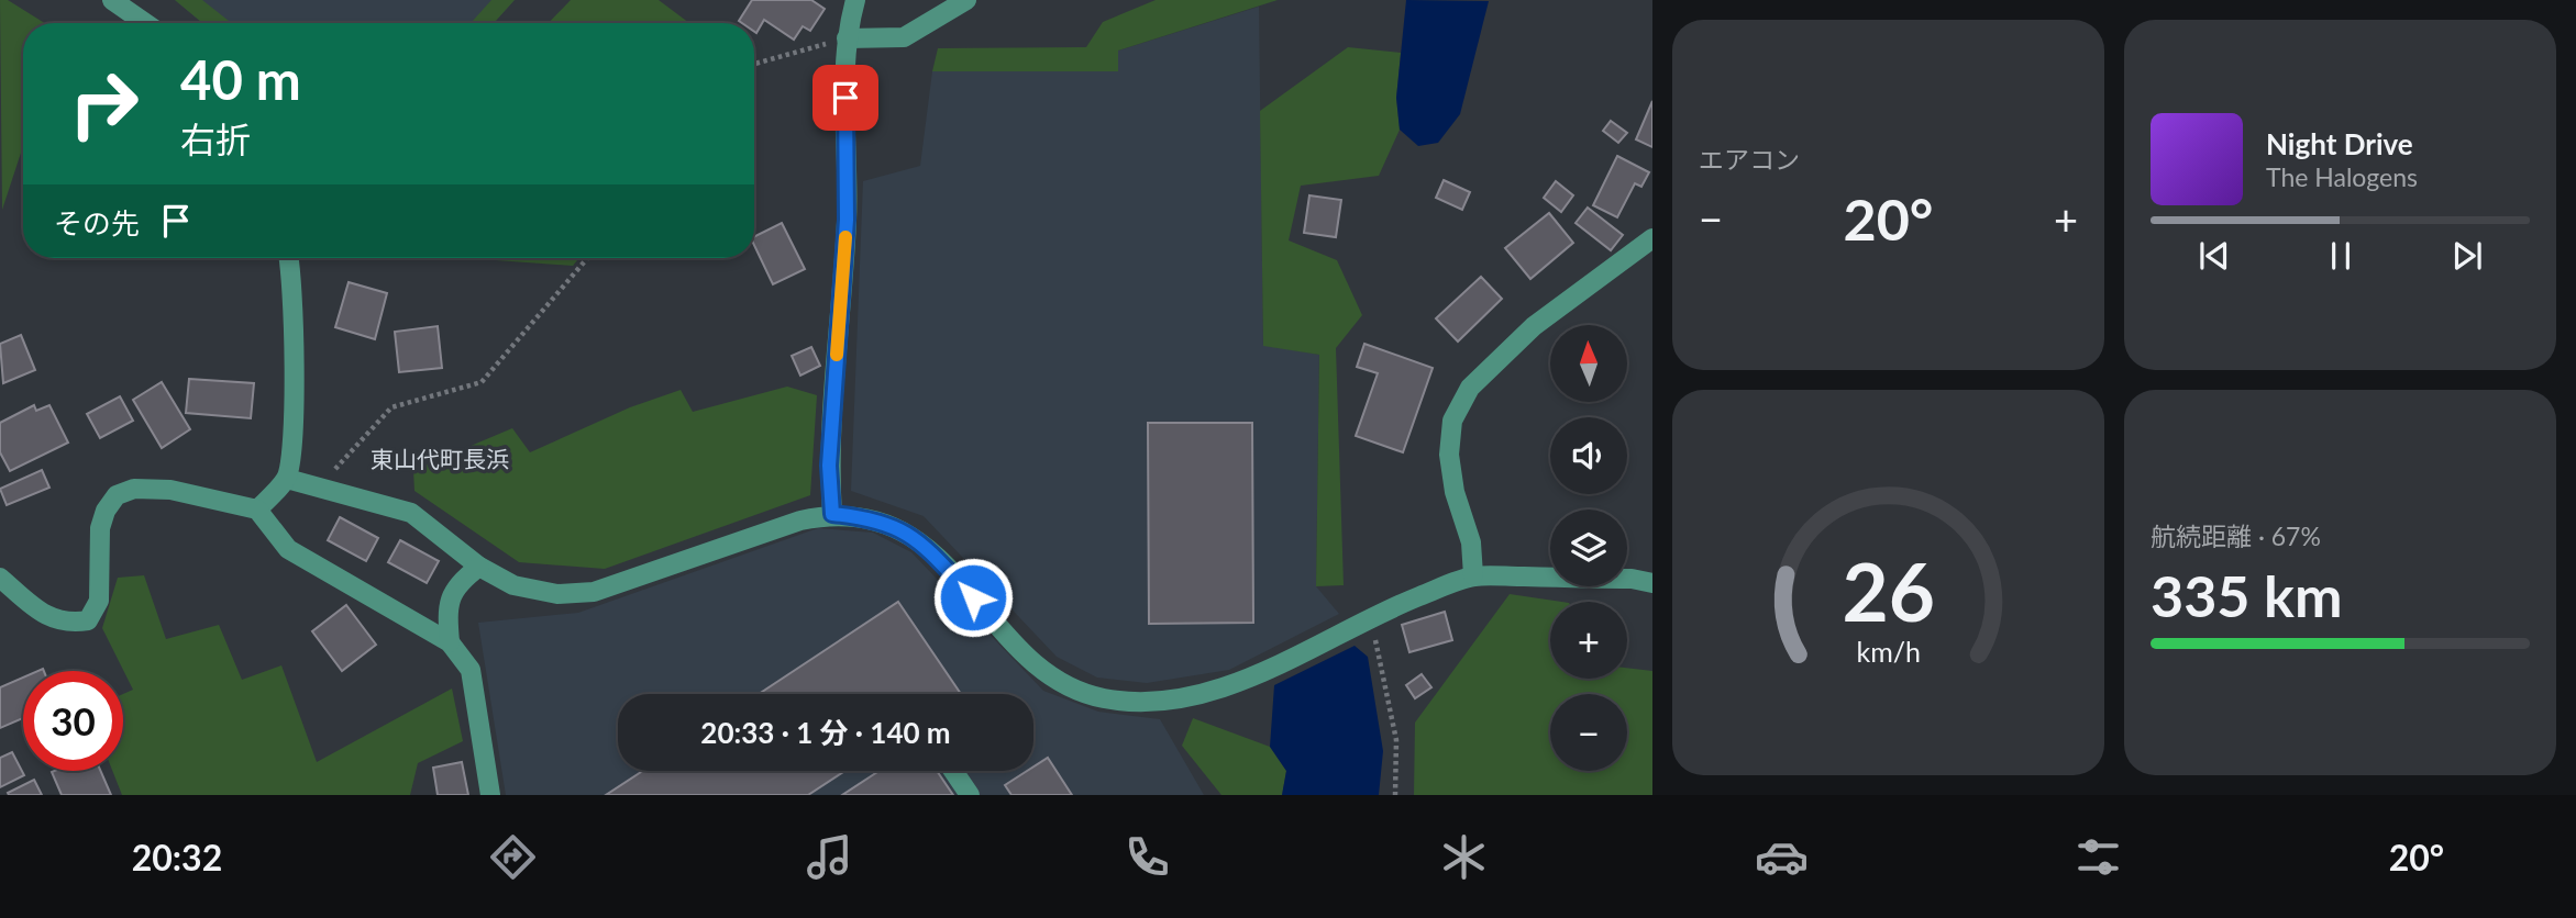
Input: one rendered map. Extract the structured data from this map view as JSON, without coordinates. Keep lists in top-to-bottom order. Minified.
{"districts":["東山代町長浜"],"north":"top","page":{"tile":["エアコン",["航続距離 · 67%","335 km"]],"turn":["40 m","右折"],"song":["Night Drive","The Halogens"],"then":"その先","heat":["−","20°","+"],"map_buttons":["+","−"],"limit":"30","trip":"20:33 · 1 分 · 140 m","tabs":["20:32","20°"],"gauge":["26","km/h"]}}
